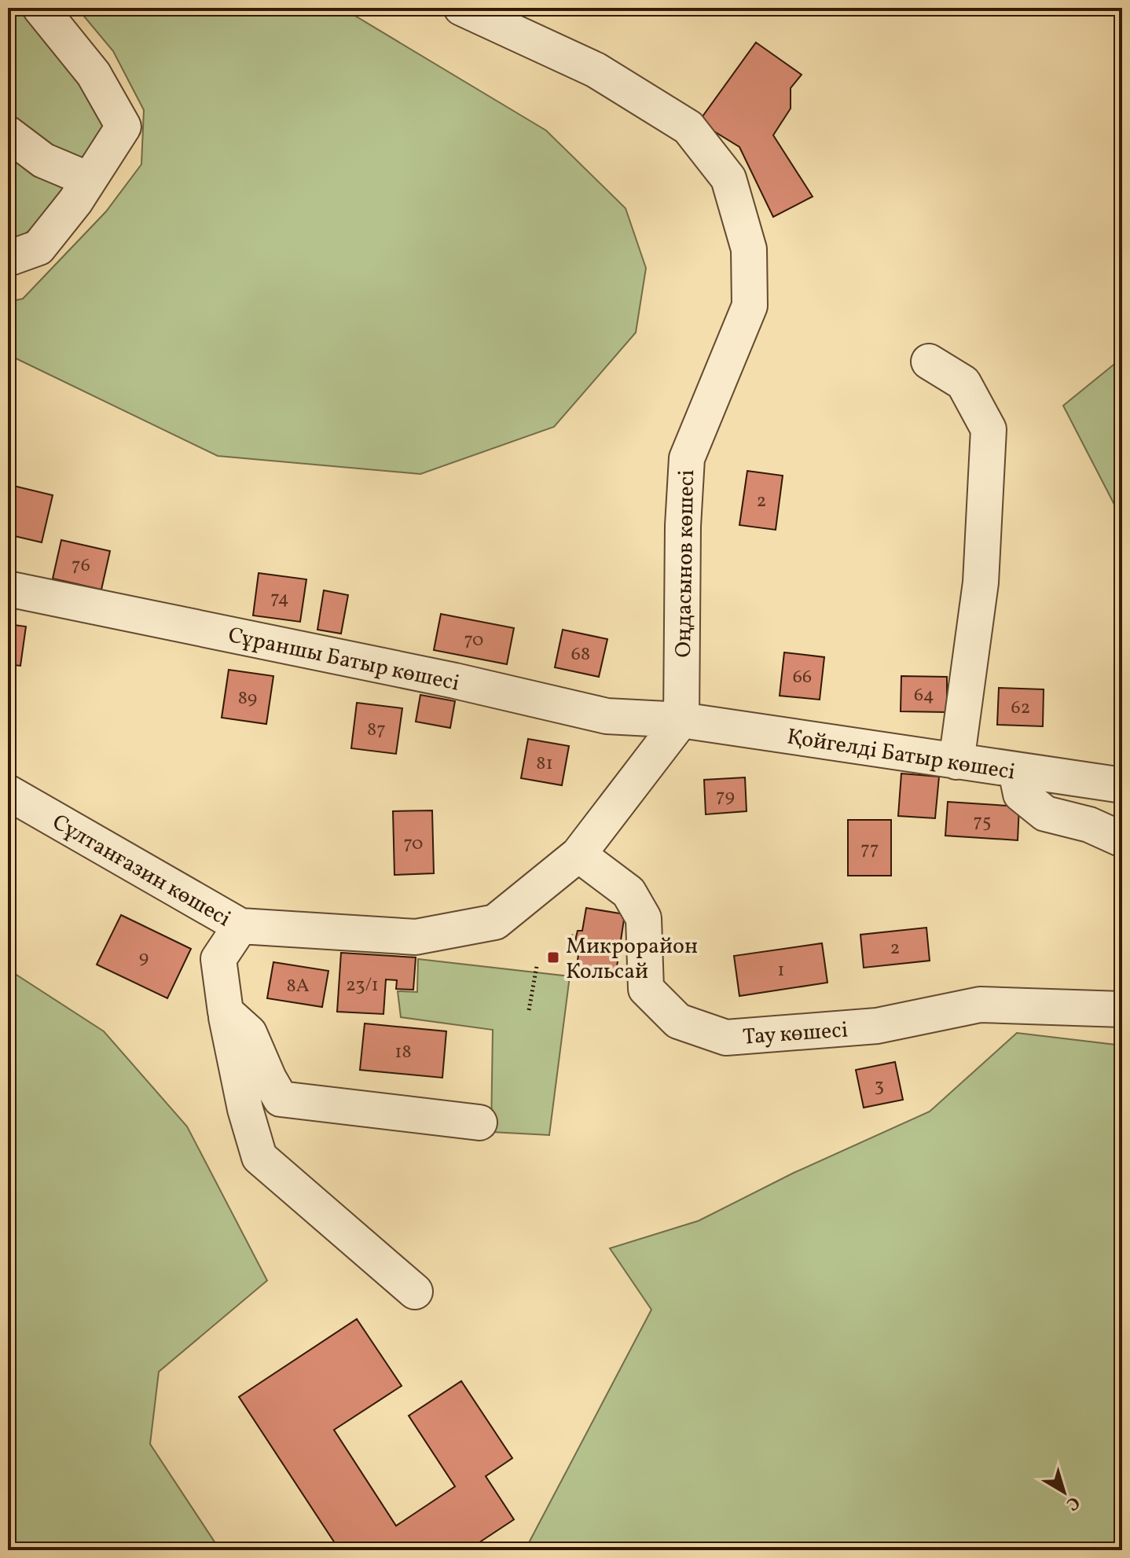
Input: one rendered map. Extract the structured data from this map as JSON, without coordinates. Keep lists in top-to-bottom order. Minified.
{"streets":{"street":["Оңдасынов көшесі","Сұраншы Батыр көшесі","Қойгелді Батыр көшесі","Сұлтанғазин көшесі","Тау көшесі"]},"crossings":[["Оңдасынов көшесі","Сұраншы Батыр көшесі"],["Оңдасынов көшесі","Қойгелді Батыр көшесі"],["Оңдасынов көшесі","Сұлтанғазин көшесі"],["Сұраншы Батыр көшесі","Қойгелді Батыр көшесі"],["Сұраншы Батыр көшесі","Сұлтанғазин көшесі"],["Қойгелді Батыр көшесі","Сұлтанғазин көшесі"],["Сұлтанғазин көшесі","Тау көшесі"]],"places":{"transit":["Микрорайон Кольсай"]},"house_numbers":["2","76","74","70","68","66","64","89","62","87","81","79","75","70","77","2","9","1","23/1","8А","18","3"],"north":"bottom right"}
